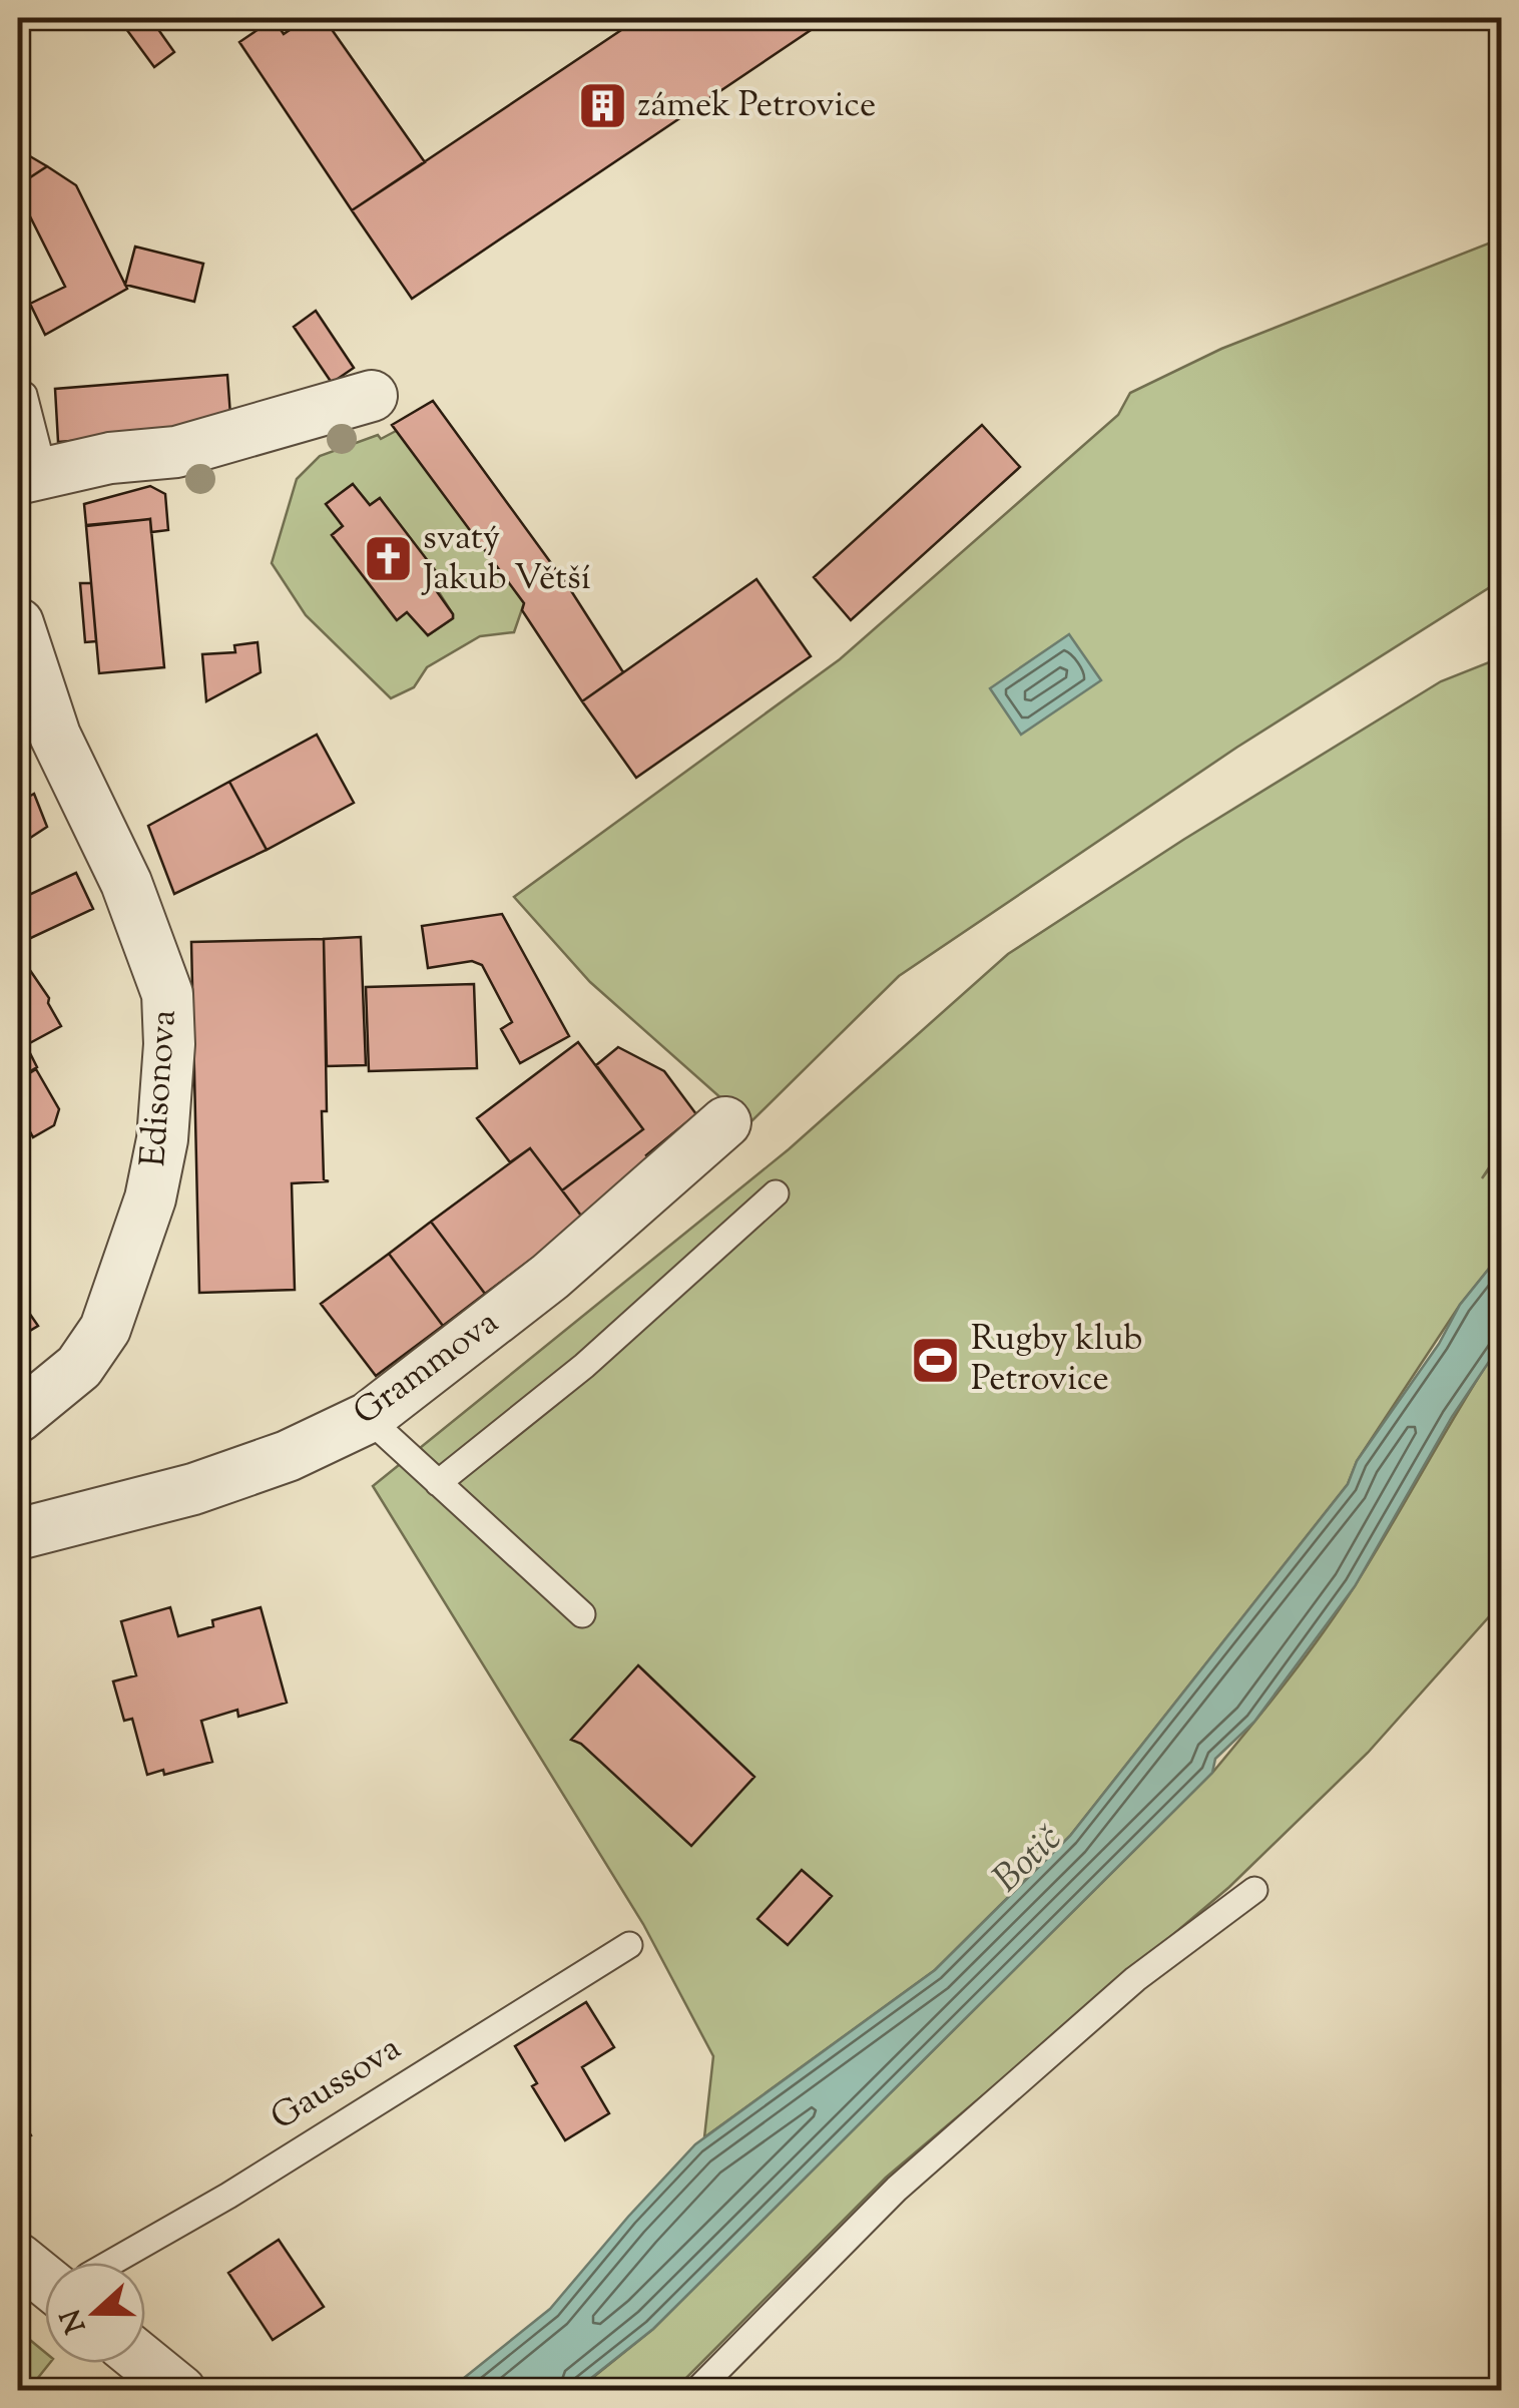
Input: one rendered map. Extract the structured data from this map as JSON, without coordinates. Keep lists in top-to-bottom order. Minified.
{"streets":{"street":["Edisonova","Grammova"],"lane":["Gaussova"]},"water":["Botič"],"places":{"building":["zámek Petrovice"],"church":["svatý Jakub Větší"],"sports":["Rugby klub Petrovice"]},"north":"left"}
